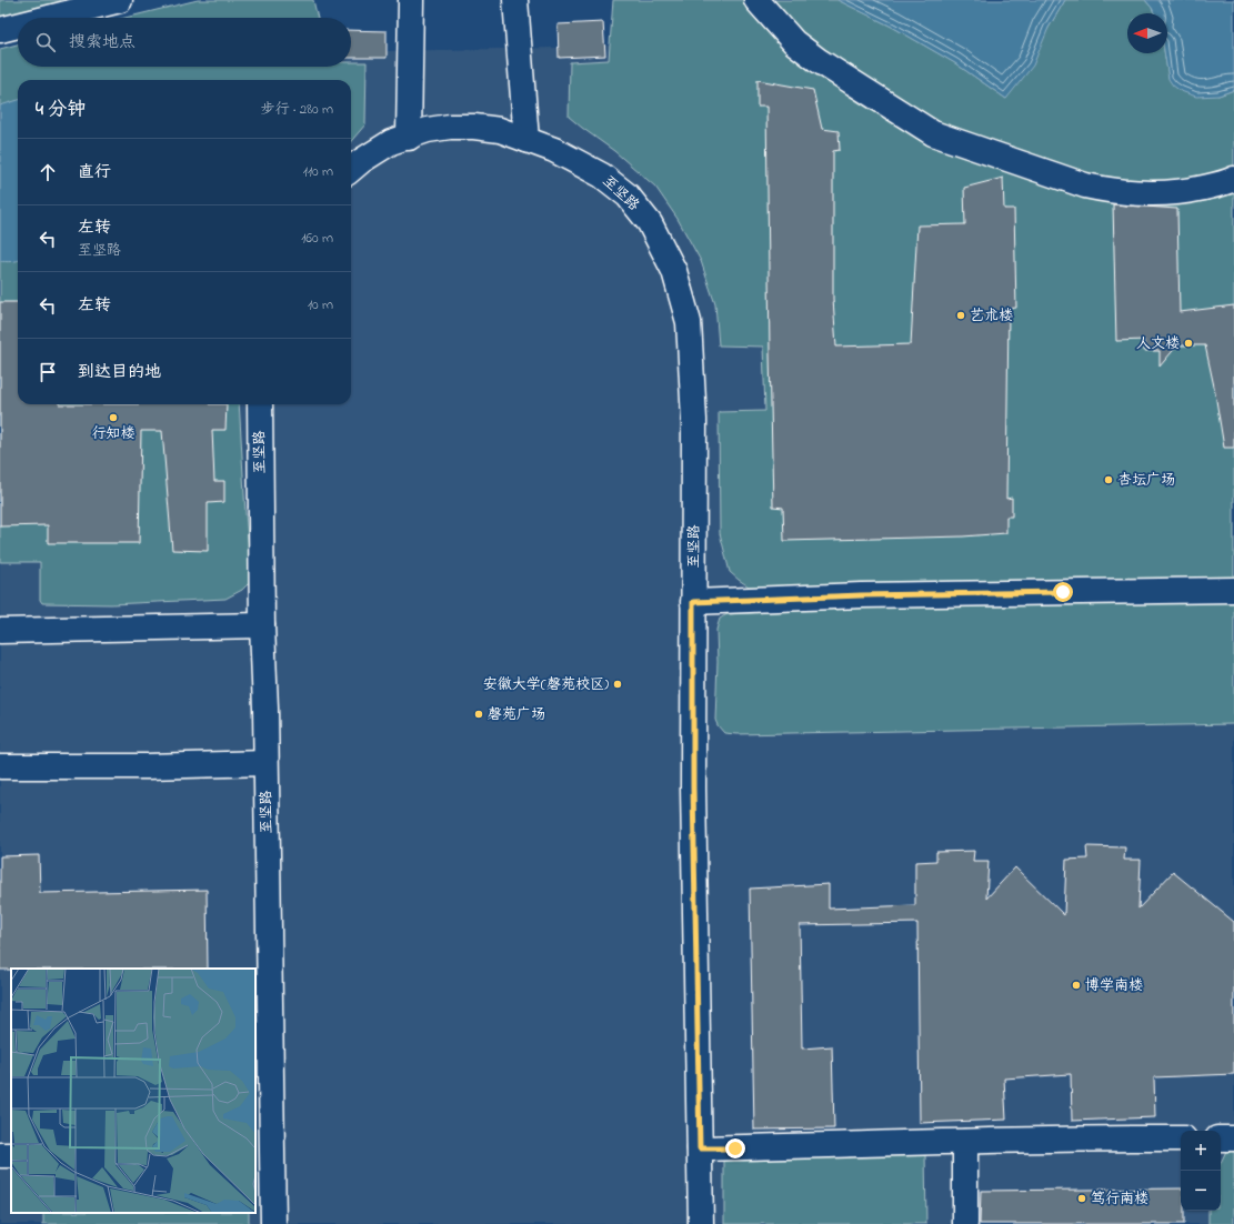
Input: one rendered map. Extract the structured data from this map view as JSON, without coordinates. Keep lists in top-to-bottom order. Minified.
{"streets":{"street":["至坚路"]},"places":["艺术楼","人文楼","行知楼","杏坛广场","安徽大学(磬苑校区)","磬苑广场","博学南楼","笃行南楼"],"north":"left","page":{"search":"搜索地点","heading":["4 分钟","步行 · 280 m"],"list":[["直行","110 m"],["左转","至坚路","160 m"],["左转","10 m"],"到达目的地"],"map_buttons":["+","−"]}}
